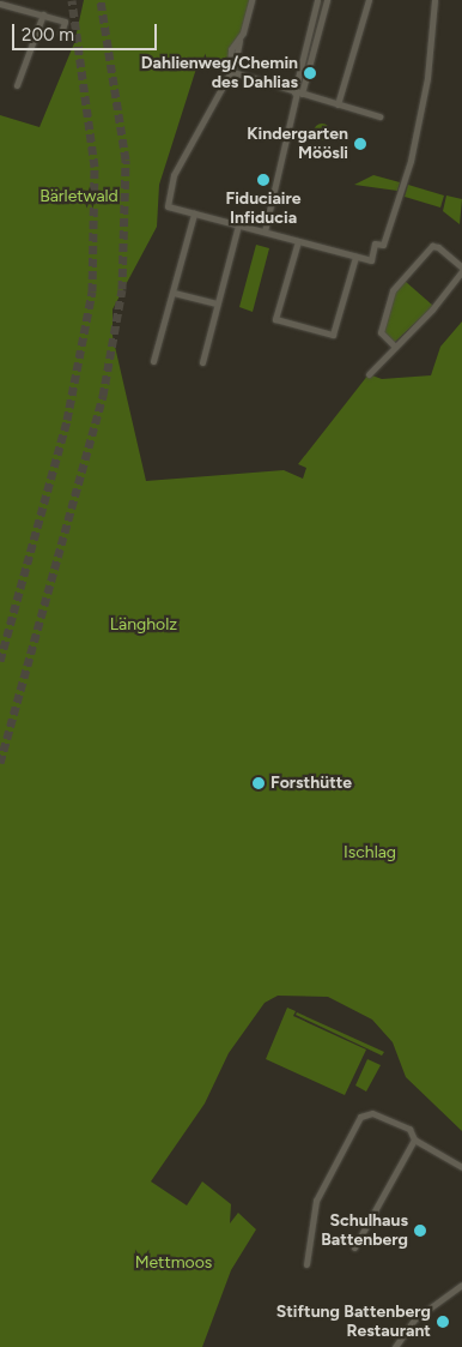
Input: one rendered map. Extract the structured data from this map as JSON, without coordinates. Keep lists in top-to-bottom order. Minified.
{"parks":["Bärletwald","Längholz","Ischlag","Mettmoos"],"places":["Dahlienweg/Chemin des Dahlias","Kindergarten Möösli","Fiduciaire Infiducia","Forsthütte","Schulhaus Battenberg","Stiftung Battenberg Restaurant"],"scale_bar":"200 m"}
